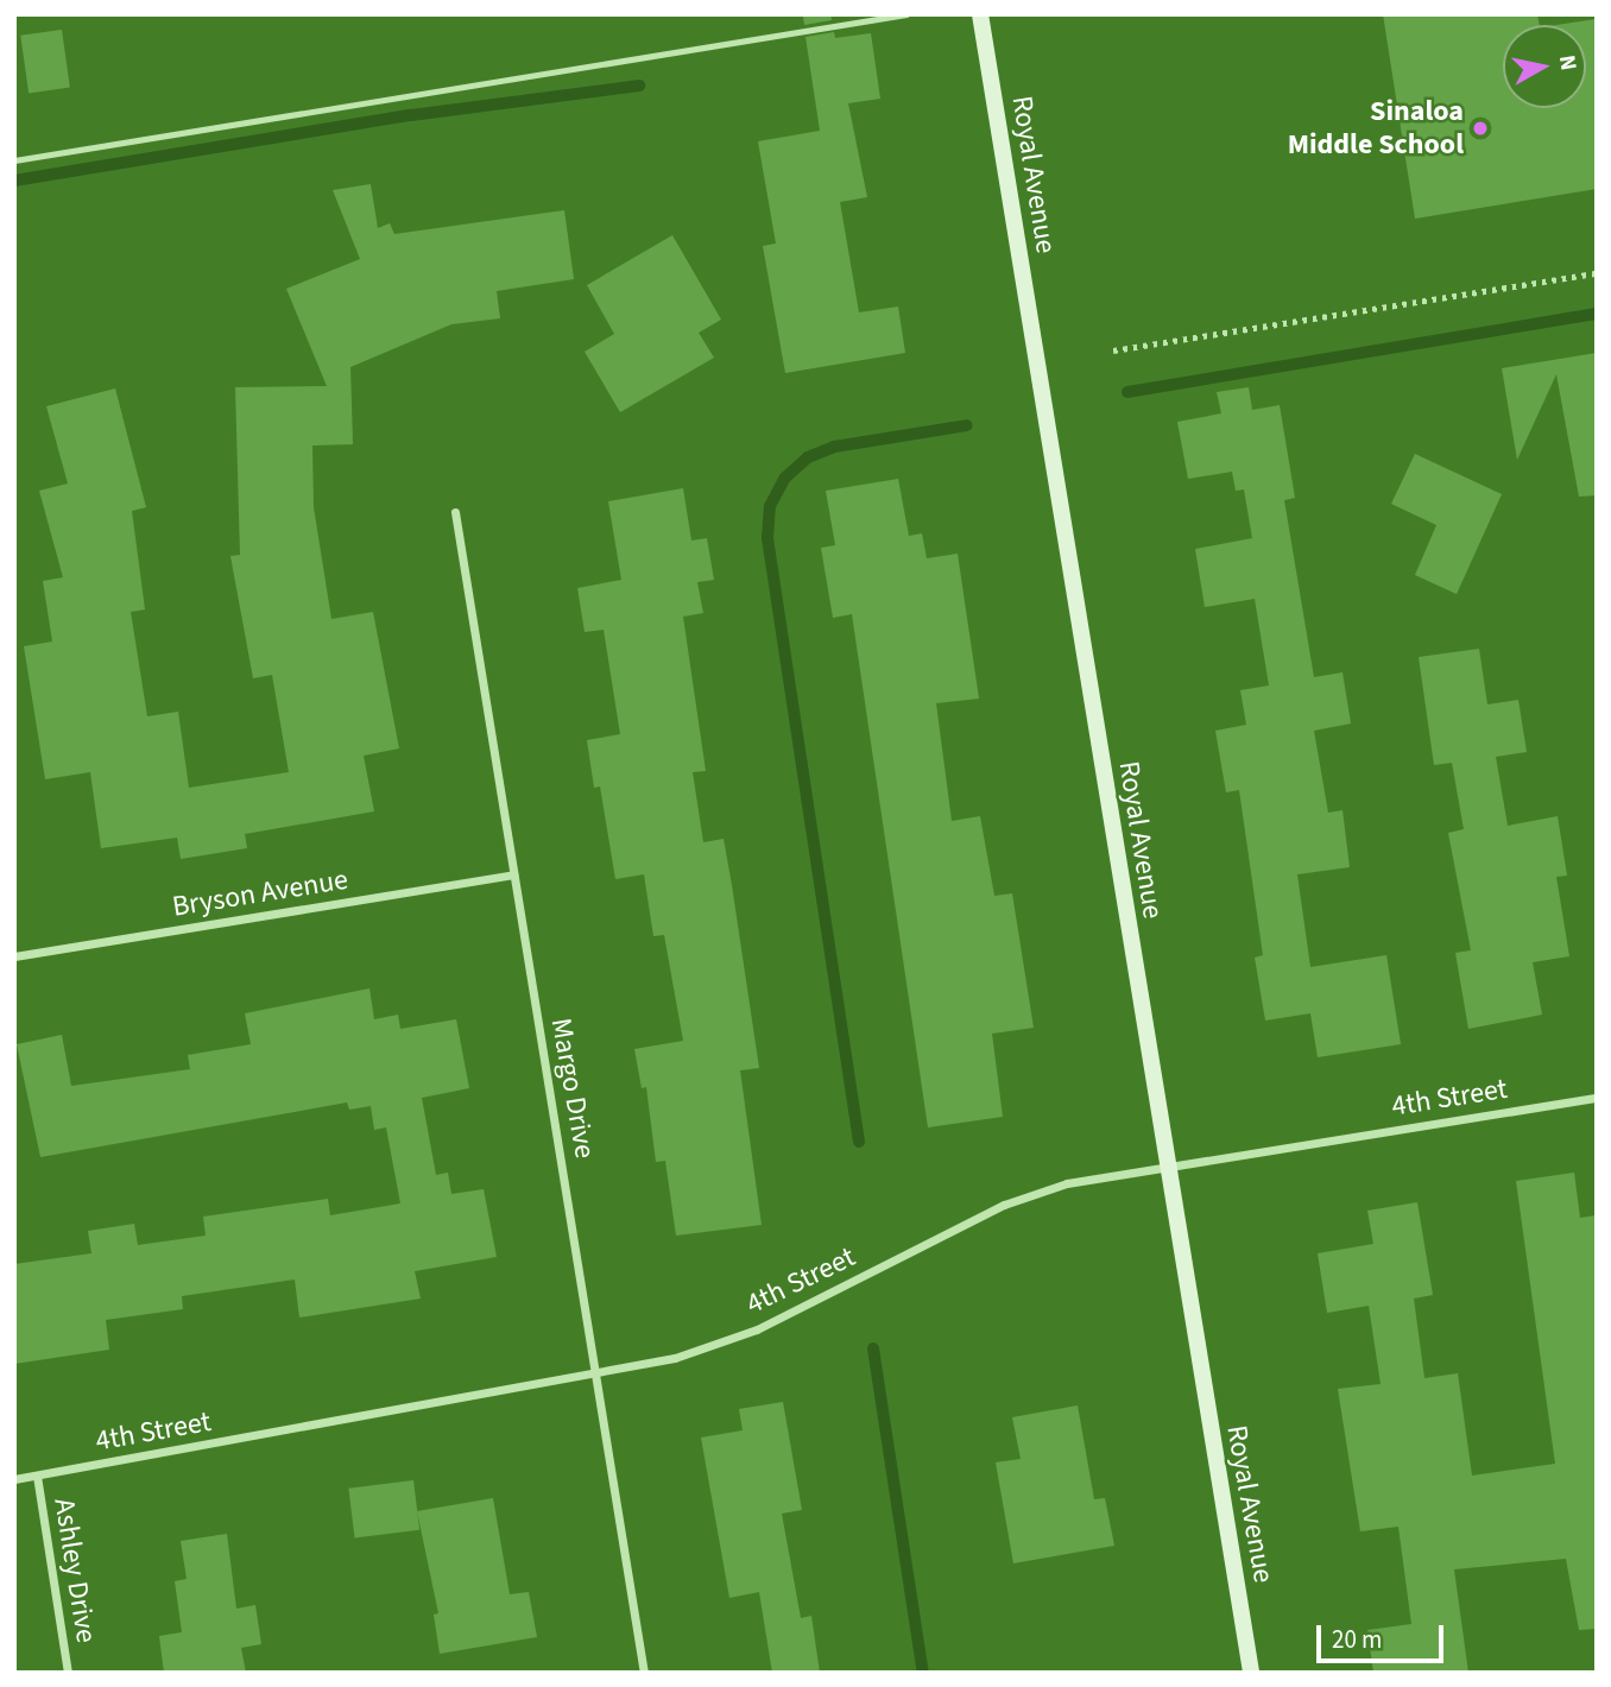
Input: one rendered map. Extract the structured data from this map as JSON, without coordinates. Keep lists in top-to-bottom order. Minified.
{"streets":{"main road":["Royal Avenue"],"street":["Bryson Avenue","Margo Drive","4th Street","Ashley Drive"]},"crossings":[["Royal Avenue","4th Street"],["Bryson Avenue","Margo Drive"],["Margo Drive","4th Street"],["4th Street","Ashley Drive"]],"places":["Sinaloa Middle School"],"scale_bar":"20 m","north":"right"}
